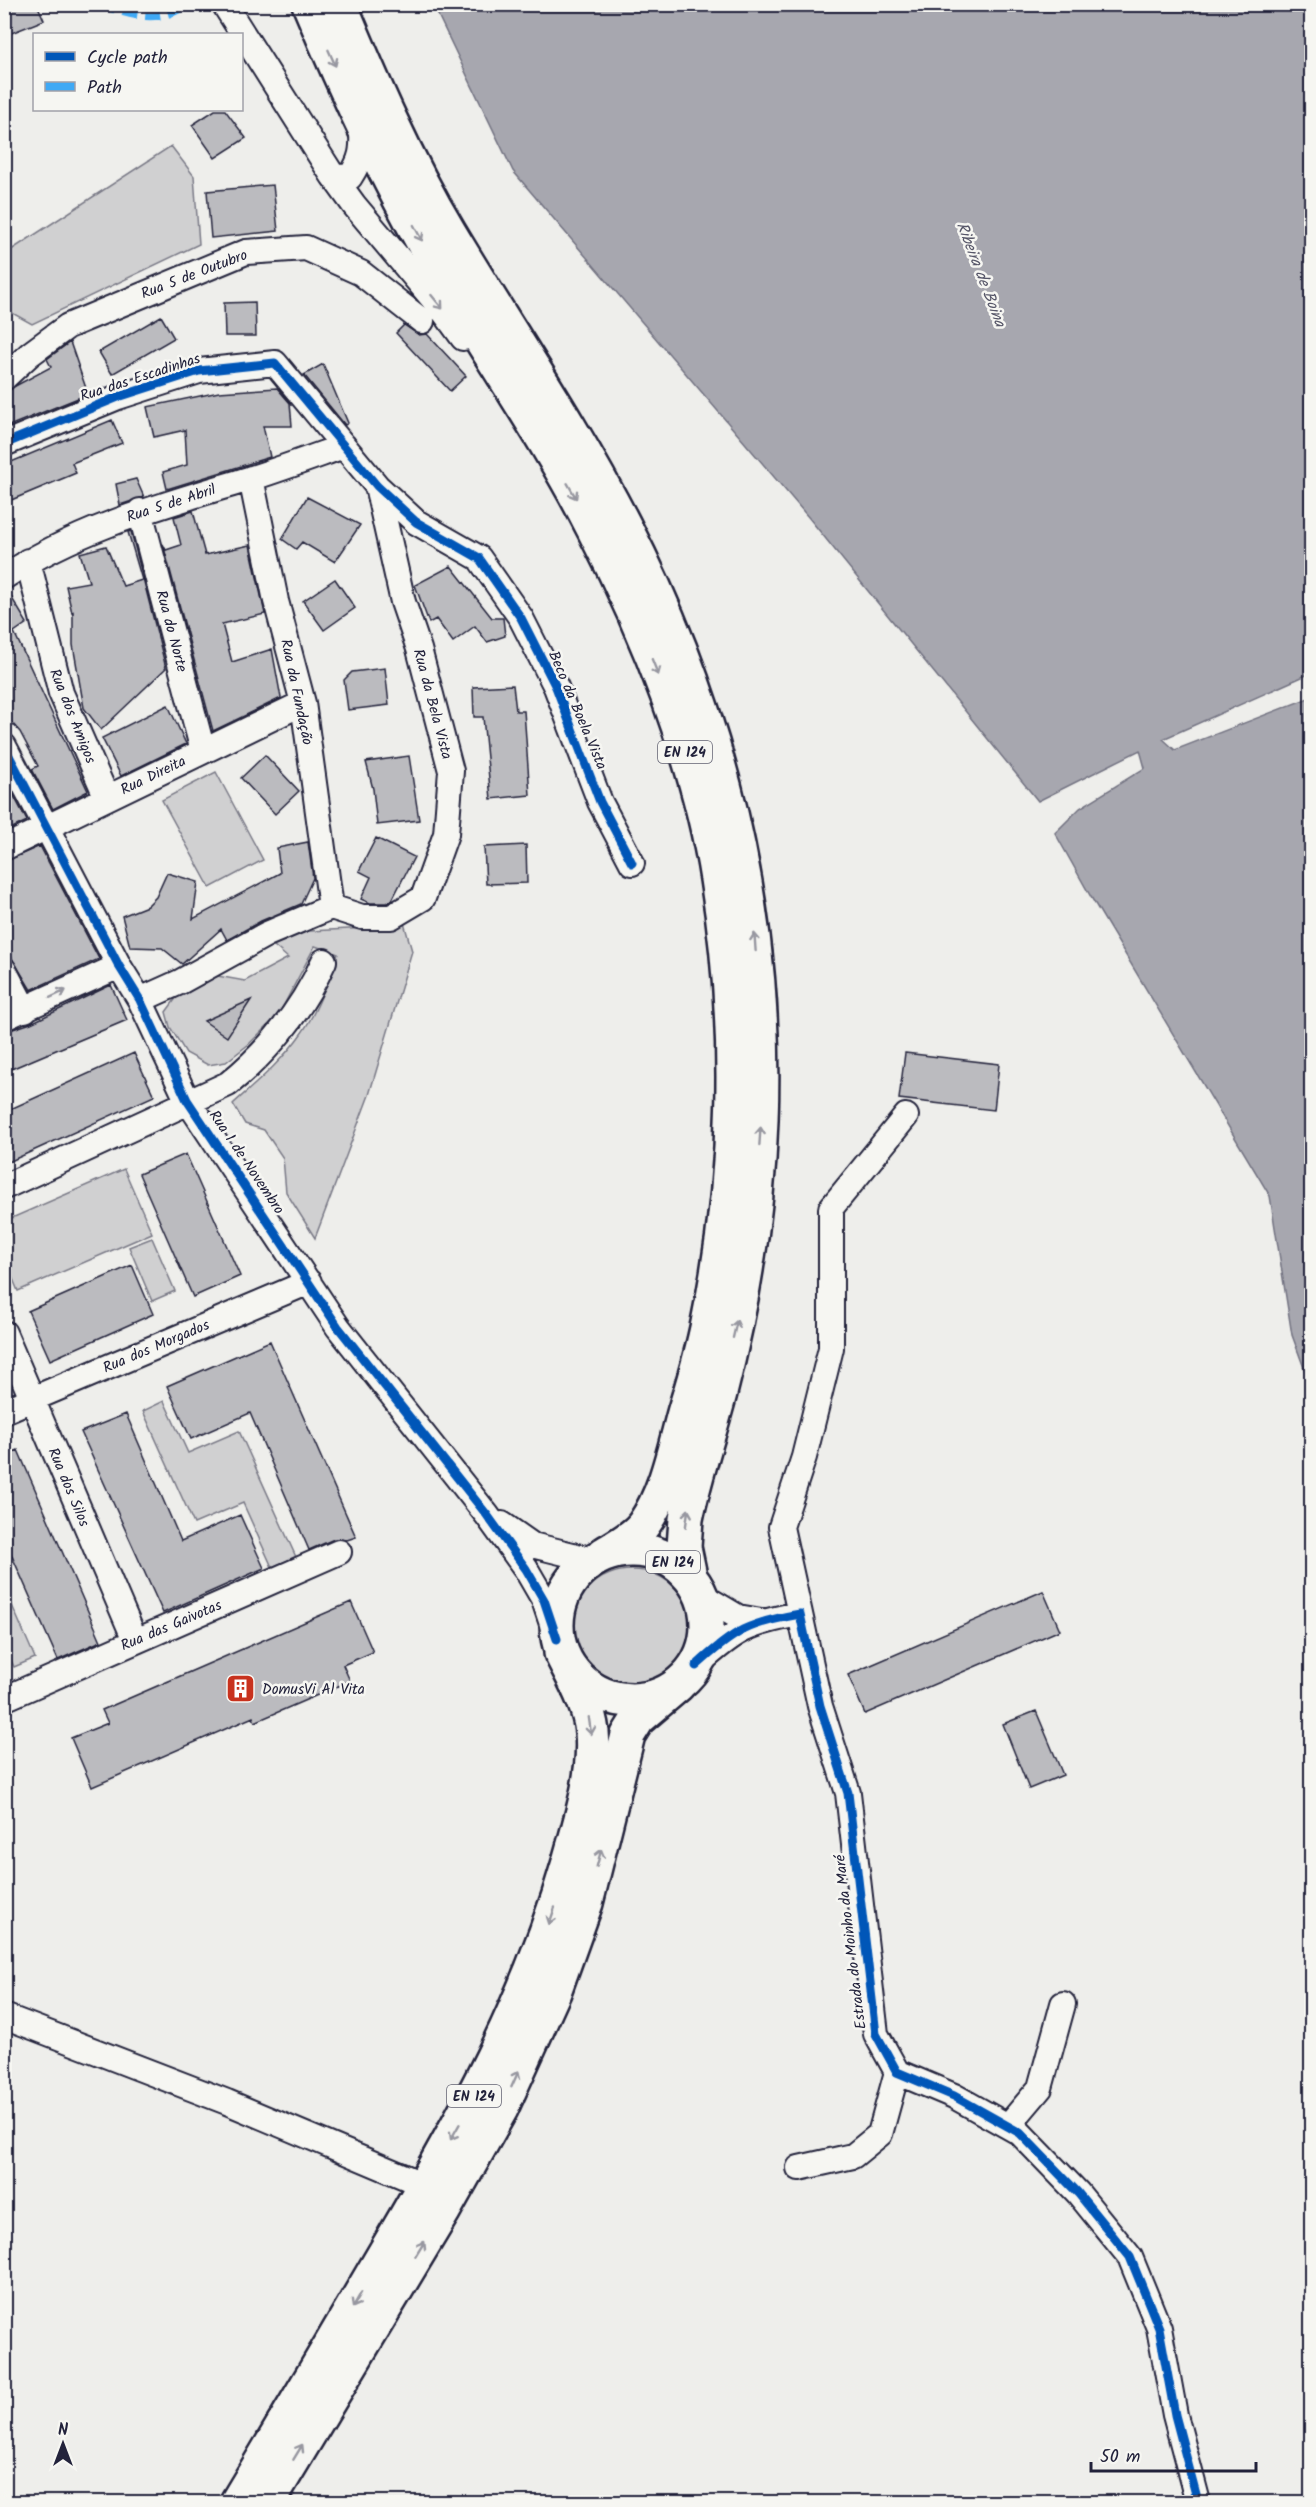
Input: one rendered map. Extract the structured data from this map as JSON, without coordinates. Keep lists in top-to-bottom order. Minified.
{"streets":{"main road":["EN 124"],"street":["Rua 5 de Outubro","Rua das Escadinhas","Rua 5 de Abril","Rua do Norte","Rua da Fundação","Rua da Bela Vista","Beco da Boela Vista","Rua dos Amigos","Rua Direita","Rua 1 de Novembro","Rua dos Morgados","Rua dos Silos","Rua das Gaivotas","Estrada do Moinho da Maré"]},"crossings":[["Rua das Escadinhas","Rua 5 de Abril"],["Rua das Escadinhas","Rua da Bela Vista"],["Rua das Escadinhas","Beco da Boela Vista"],["Rua 5 de Abril","Rua do Norte"],["Rua 5 de Abril","Rua da Fundação"],["Rua 5 de Abril","Rua dos Amigos"],["Rua do Norte","Rua Direita"],["Rua da Fundação","Rua da Bela Vista"],["Rua da Fundação","Rua Direita"],["Rua da Bela Vista","Beco da Boela Vista"],["Rua dos Amigos","Rua Direita"],["Rua Direita","Rua 1 de Novembro"],["Rua 1 de Novembro","Rua dos Morgados"],["Rua dos Morgados","Rua dos Silos"],["Rua dos Silos","Rua das Gaivotas"]],"water":["Ribeira de Boina"],"places":{"building":["DomusVi Al Vita"]},"legend":["Cycle path","Path"],"scale_bar":"50 m","north":"top"}
